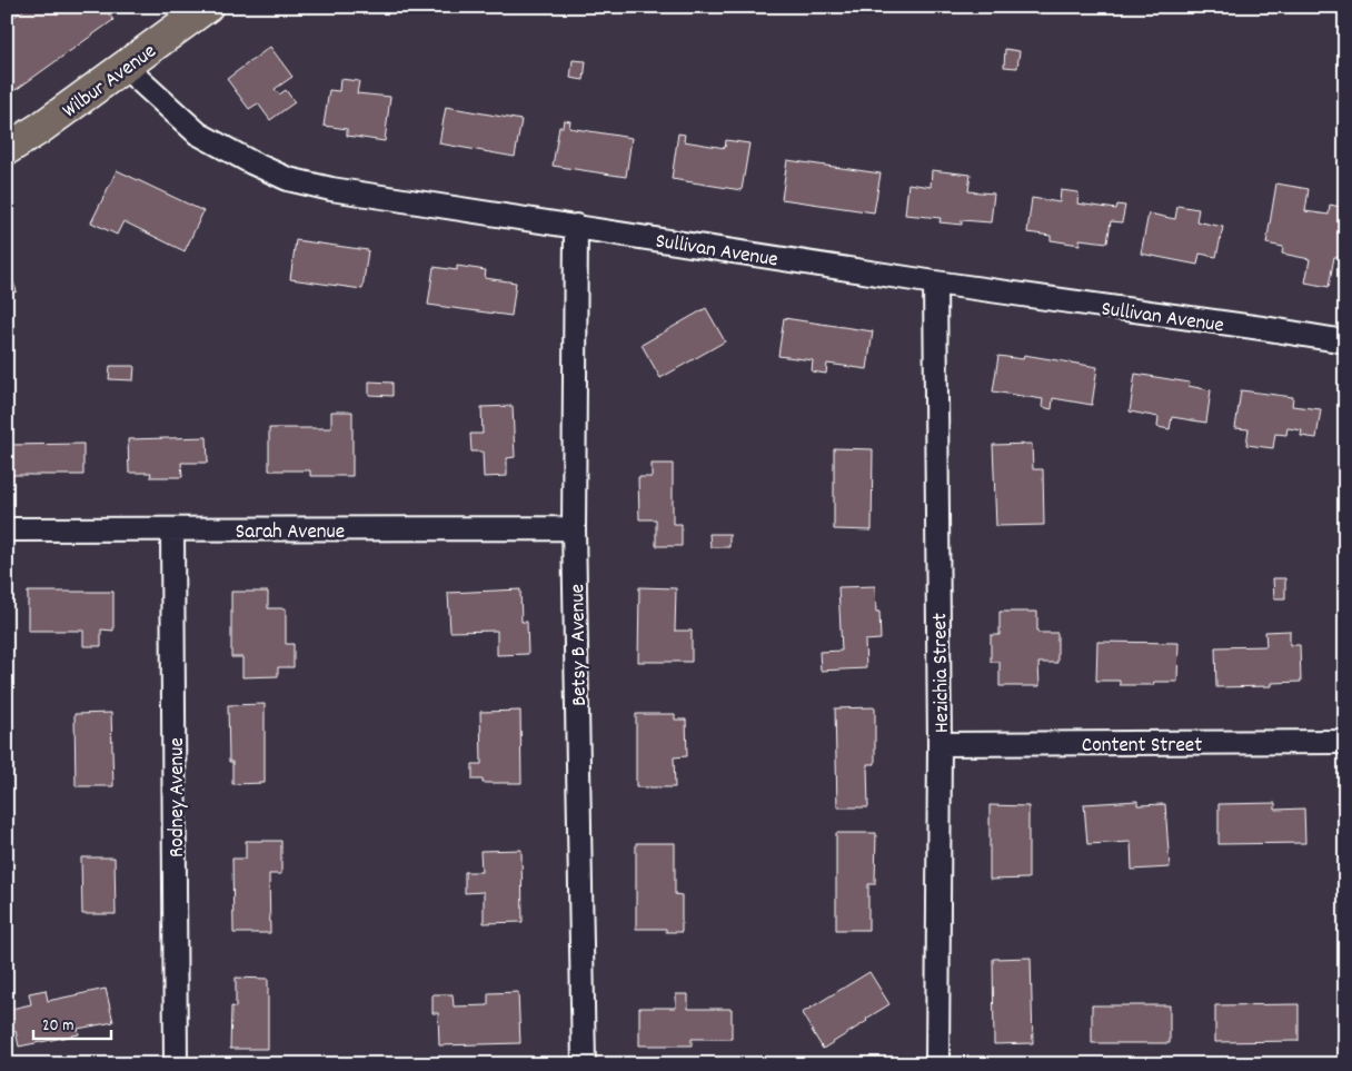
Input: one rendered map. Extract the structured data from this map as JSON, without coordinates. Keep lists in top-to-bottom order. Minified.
{"streets":{"main road":["Wilbur Avenue"],"street":["Sullivan Avenue","Sarah Avenue","Betsy B Avenue","Hezichia Street","Content Street","Rodney Avenue"]},"crossings":[["Wilbur Avenue","Sullivan Avenue"],["Sullivan Avenue","Betsy B Avenue"],["Sullivan Avenue","Hezichia Street"],["Sarah Avenue","Betsy B Avenue"],["Sarah Avenue","Rodney Avenue"],["Hezichia Street","Content Street"]],"scale_bar":"20 m"}
